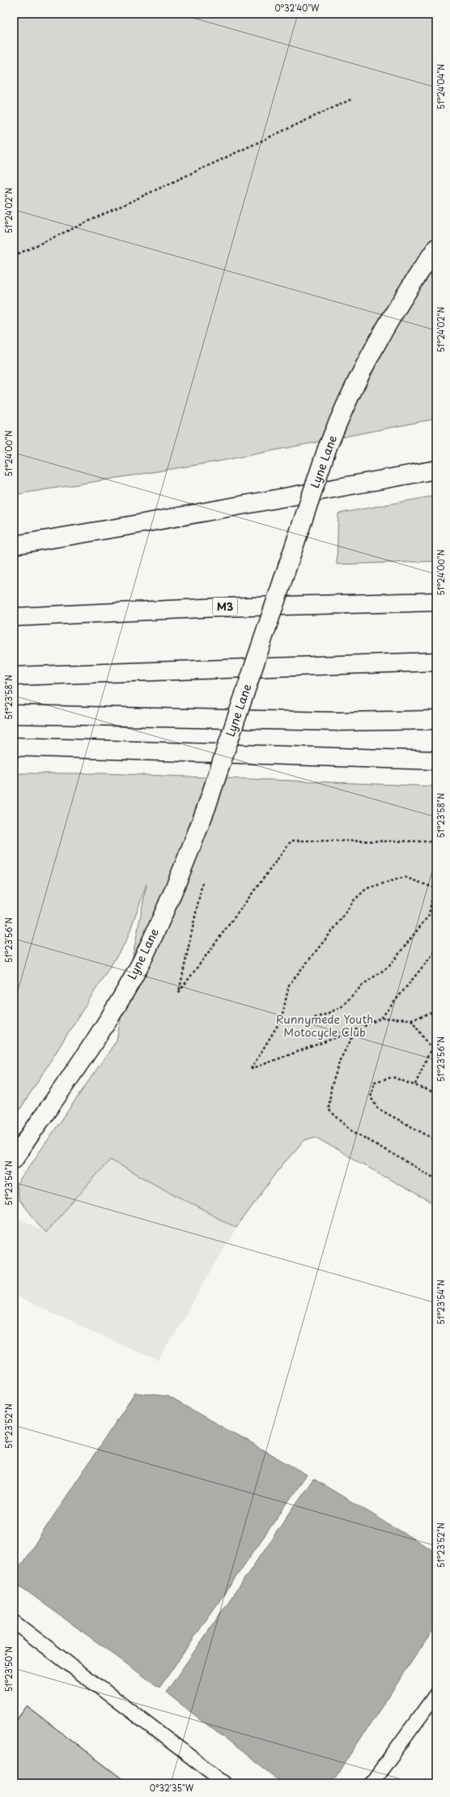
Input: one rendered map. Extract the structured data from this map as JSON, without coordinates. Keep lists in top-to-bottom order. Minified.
{"streets":{"main road":["Lyne Lane","M3"]},"parks":["Runnymede Youth Motocycle Club"],"coordinates":["0°32'40\"W","51°24'04\"N","51°24'02\"N","51°24'00\"N","51°23'58\"N","51°23'56\"N","51°23'54\"N","51°23'52\"N","51°23'50\"N","0°32'35\"W"]}
